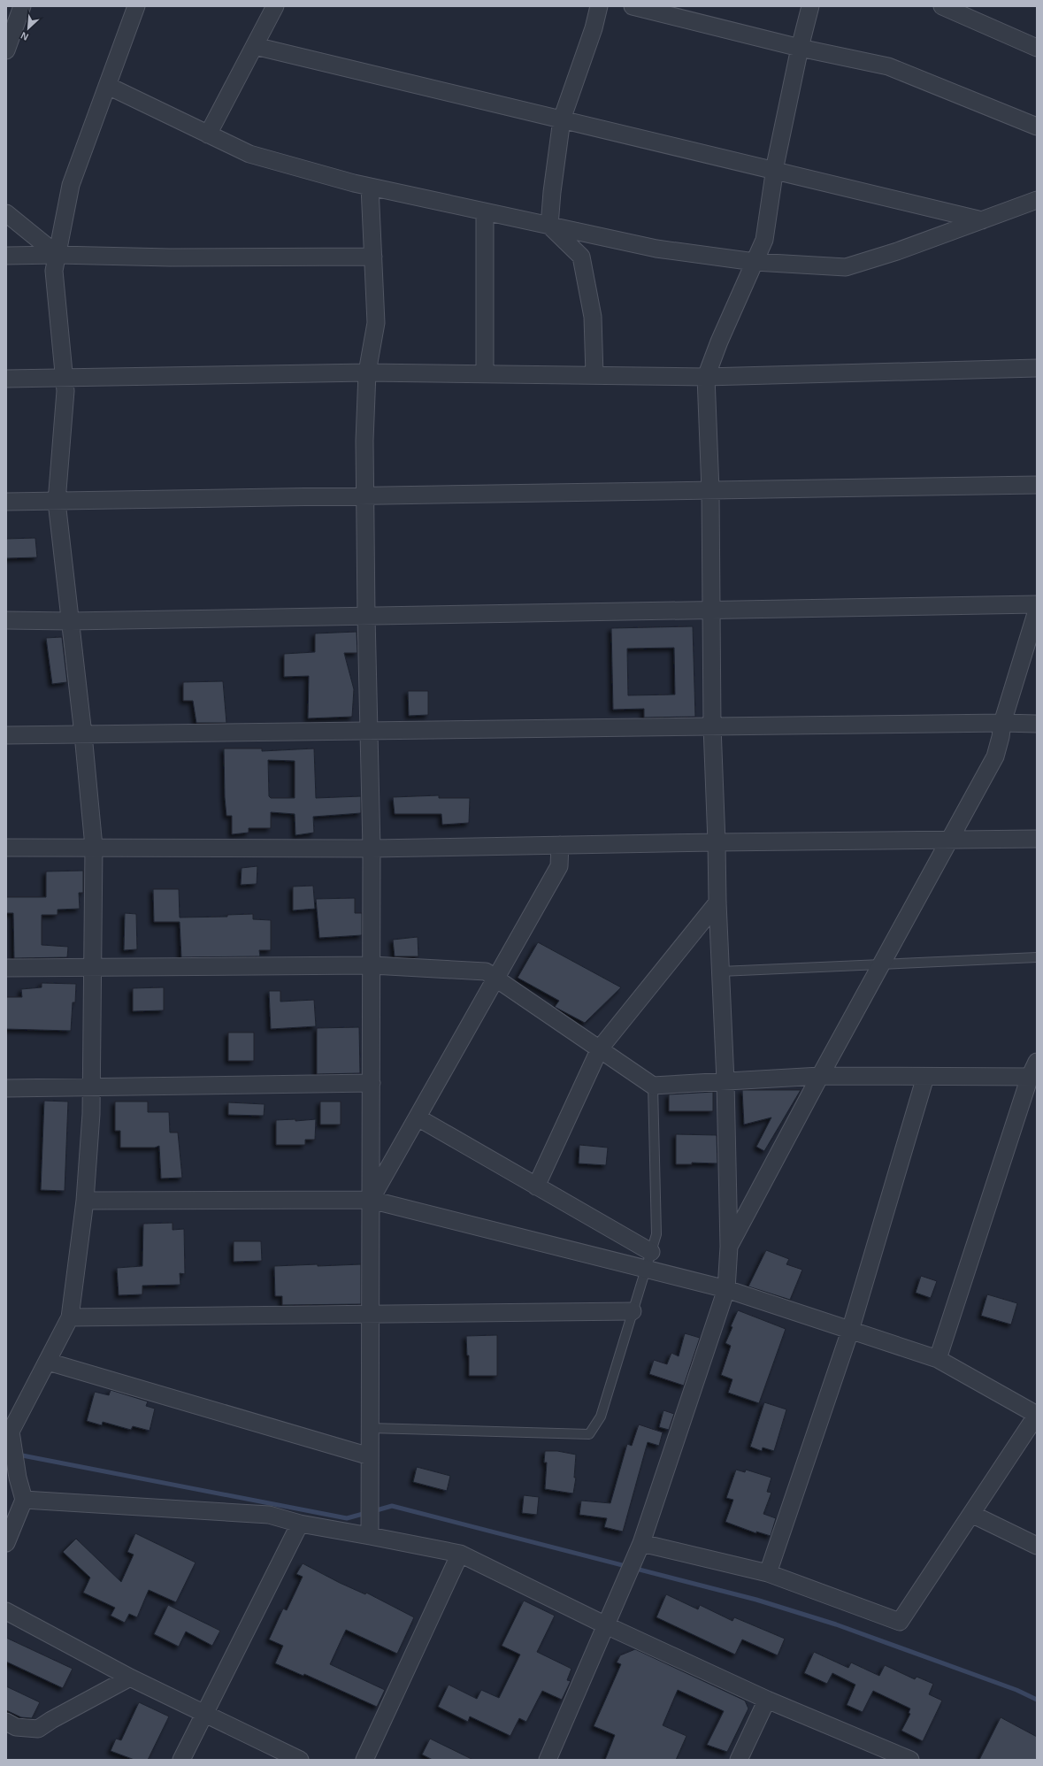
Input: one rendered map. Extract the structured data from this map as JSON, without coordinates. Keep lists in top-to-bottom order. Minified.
{"north":"bottom left"}
